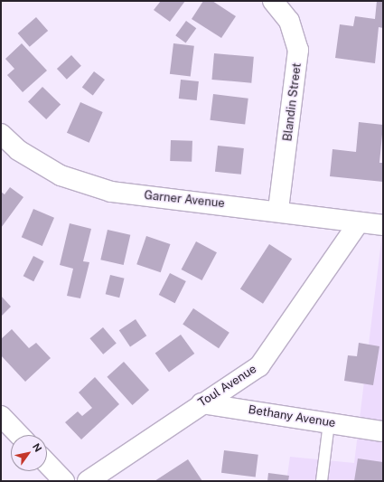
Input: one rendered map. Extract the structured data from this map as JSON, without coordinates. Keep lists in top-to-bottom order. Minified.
{"streets":{"street":["Blandin Street","Garner Avenue","Toul Avenue","Bethany Avenue"]},"crossings":[["Blandin Street","Garner Avenue"],["Garner Avenue","Toul Avenue"],["Toul Avenue","Bethany Avenue"]],"north":"top right"}
